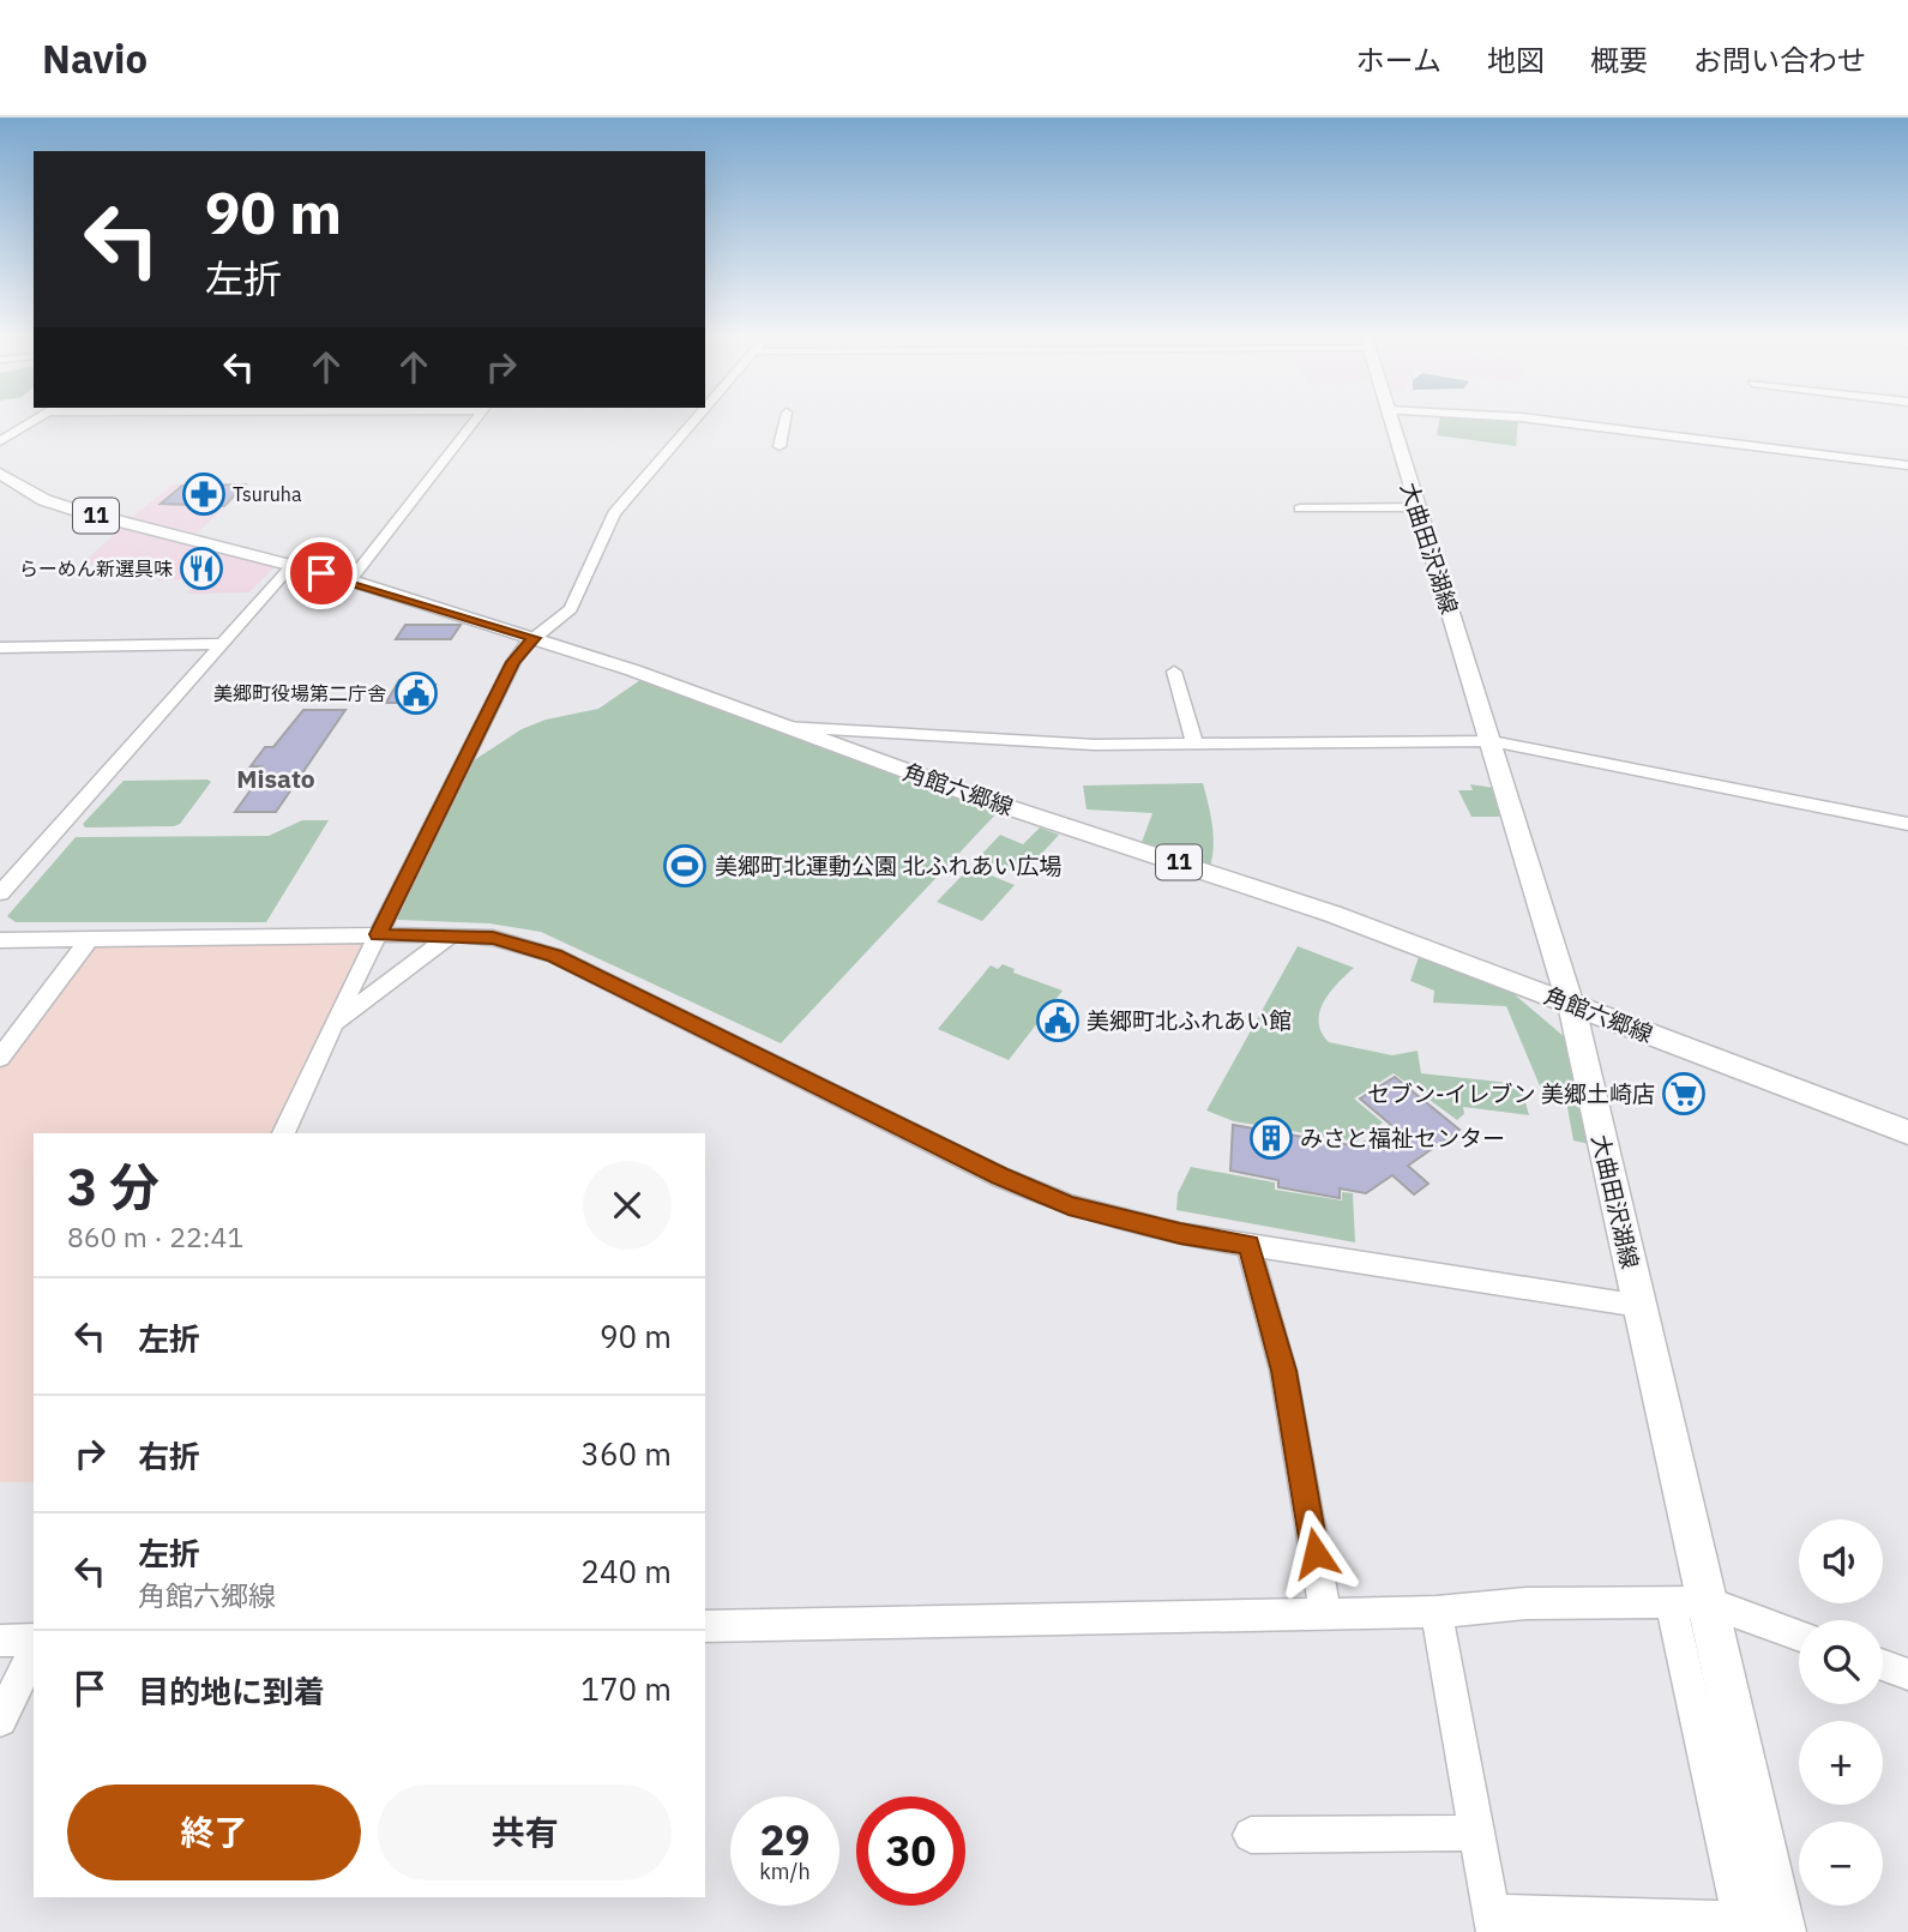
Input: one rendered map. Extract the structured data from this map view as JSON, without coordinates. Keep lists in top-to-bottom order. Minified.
{"streets":{"main road":["11","大曲田沢湖線","角館六郷線"]},"crossings":[["大曲田沢湖線","角館六郷線"]],"districts":["Misato"],"places":{"pharmacy":["Tsuruha"],"restaurant":["らーめん新選具味"],"public building":["美郷町役場第二庁舎","美郷町北ふれあい館"],"sports":["美郷町北運動公園 北ふれあい広場"],"supermarket":["セブン-イレブン 美郷土崎店"],"building":["みさと福祉センター"]},"page":{"header":"Navio","nav":["ホーム","地図","概要","お問い合わせ"],"turn":["90 m","左折"],"heading":["3 分","860 m · 22:41"],"list":[{"name":"左折","value":"90 m"},{"name":"右折","value":"360 m"},{"name":"左折","note":"角館六郷線","value":"240 m"},{"name":"目的地に到着","value":"170 m"}],"map_buttons":["+","−"],"buttons":["終了","共有"],"speed":"29 km/h","limit":"30"}}
